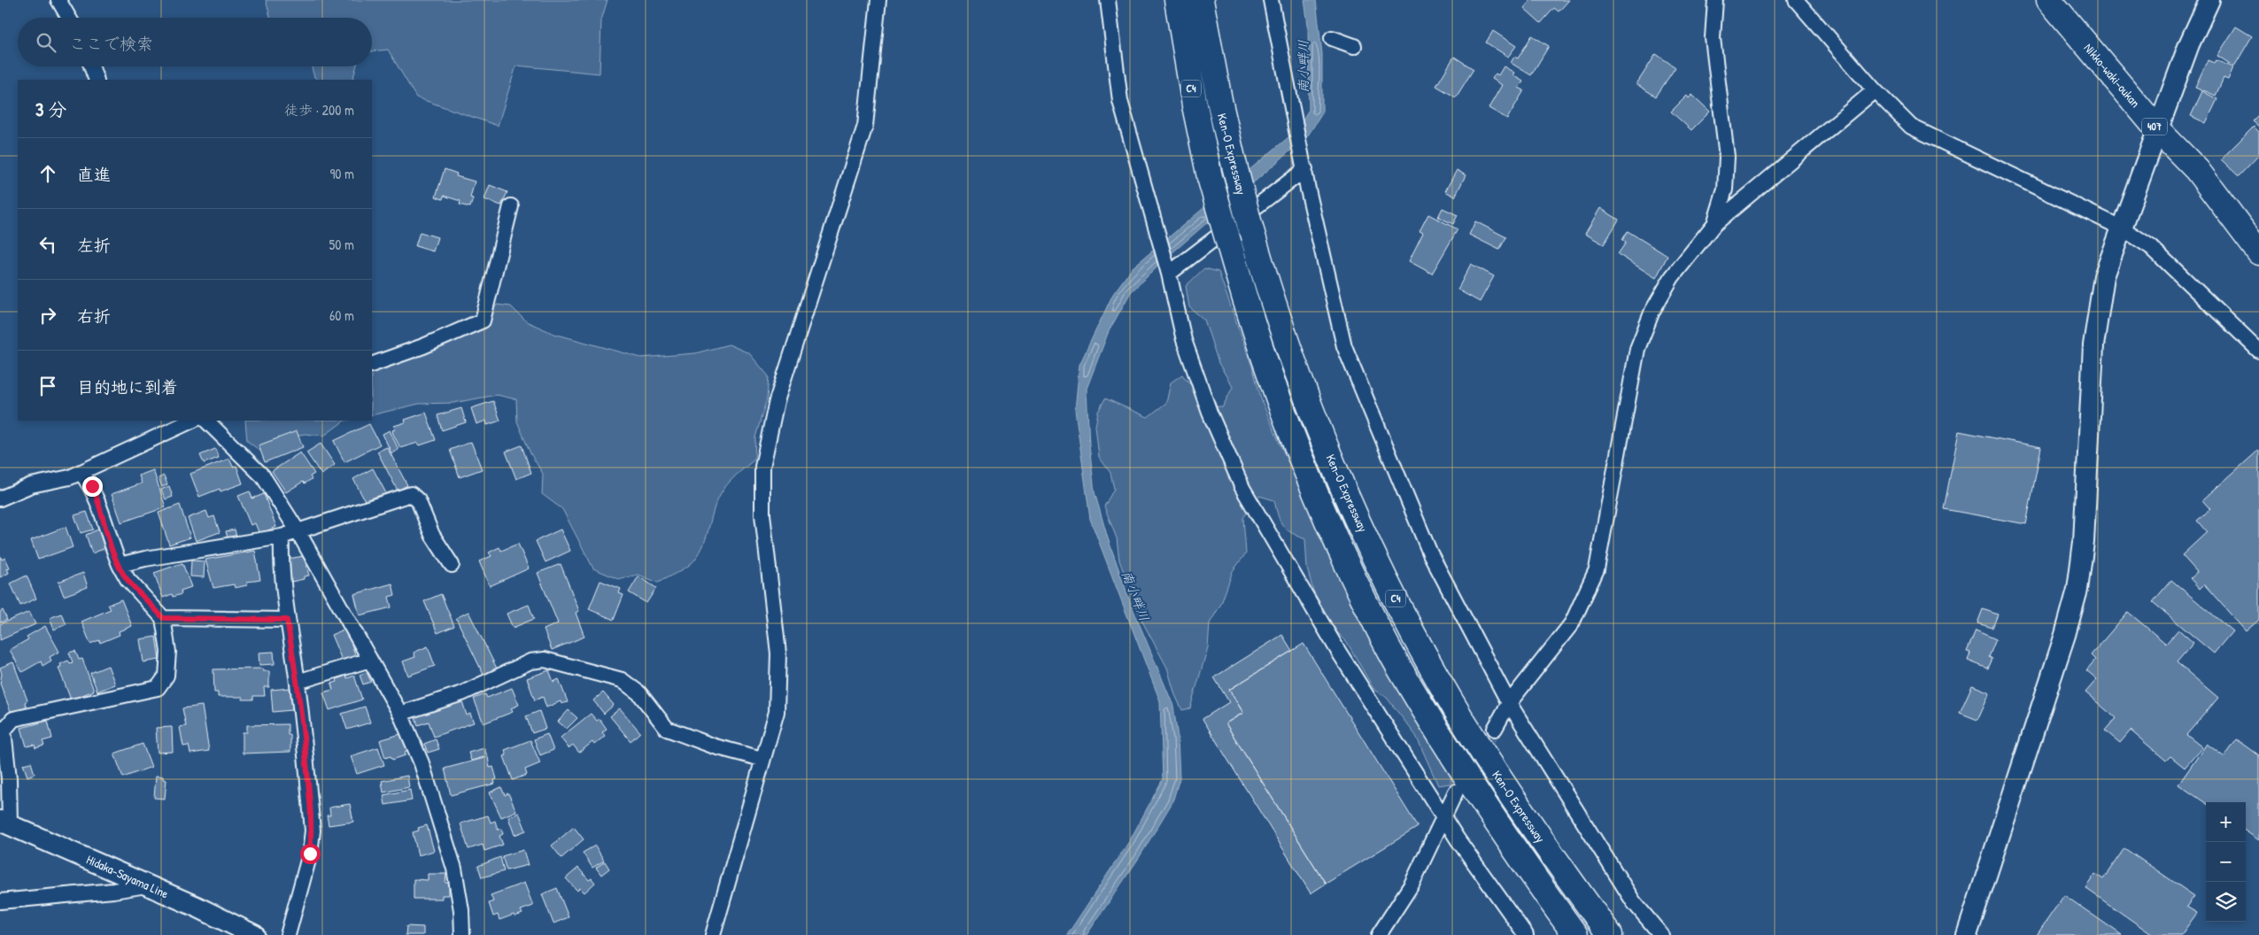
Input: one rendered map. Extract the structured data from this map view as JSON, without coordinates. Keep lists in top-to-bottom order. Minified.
{"streets":{"highway":["Nikko-waki-oukan","C4","407","Ken-O Expressway"],"street":["Hidaka-Sayama Line"]},"water":["南小畔川"],"page":{"search":"ここで検索","heading":["3 分","徒歩 · 200 m"],"list":[["直進","90 m"],["左折","50 m"],["右折","60 m"],"目的地に到着"],"map_buttons":["+","−"]}}
